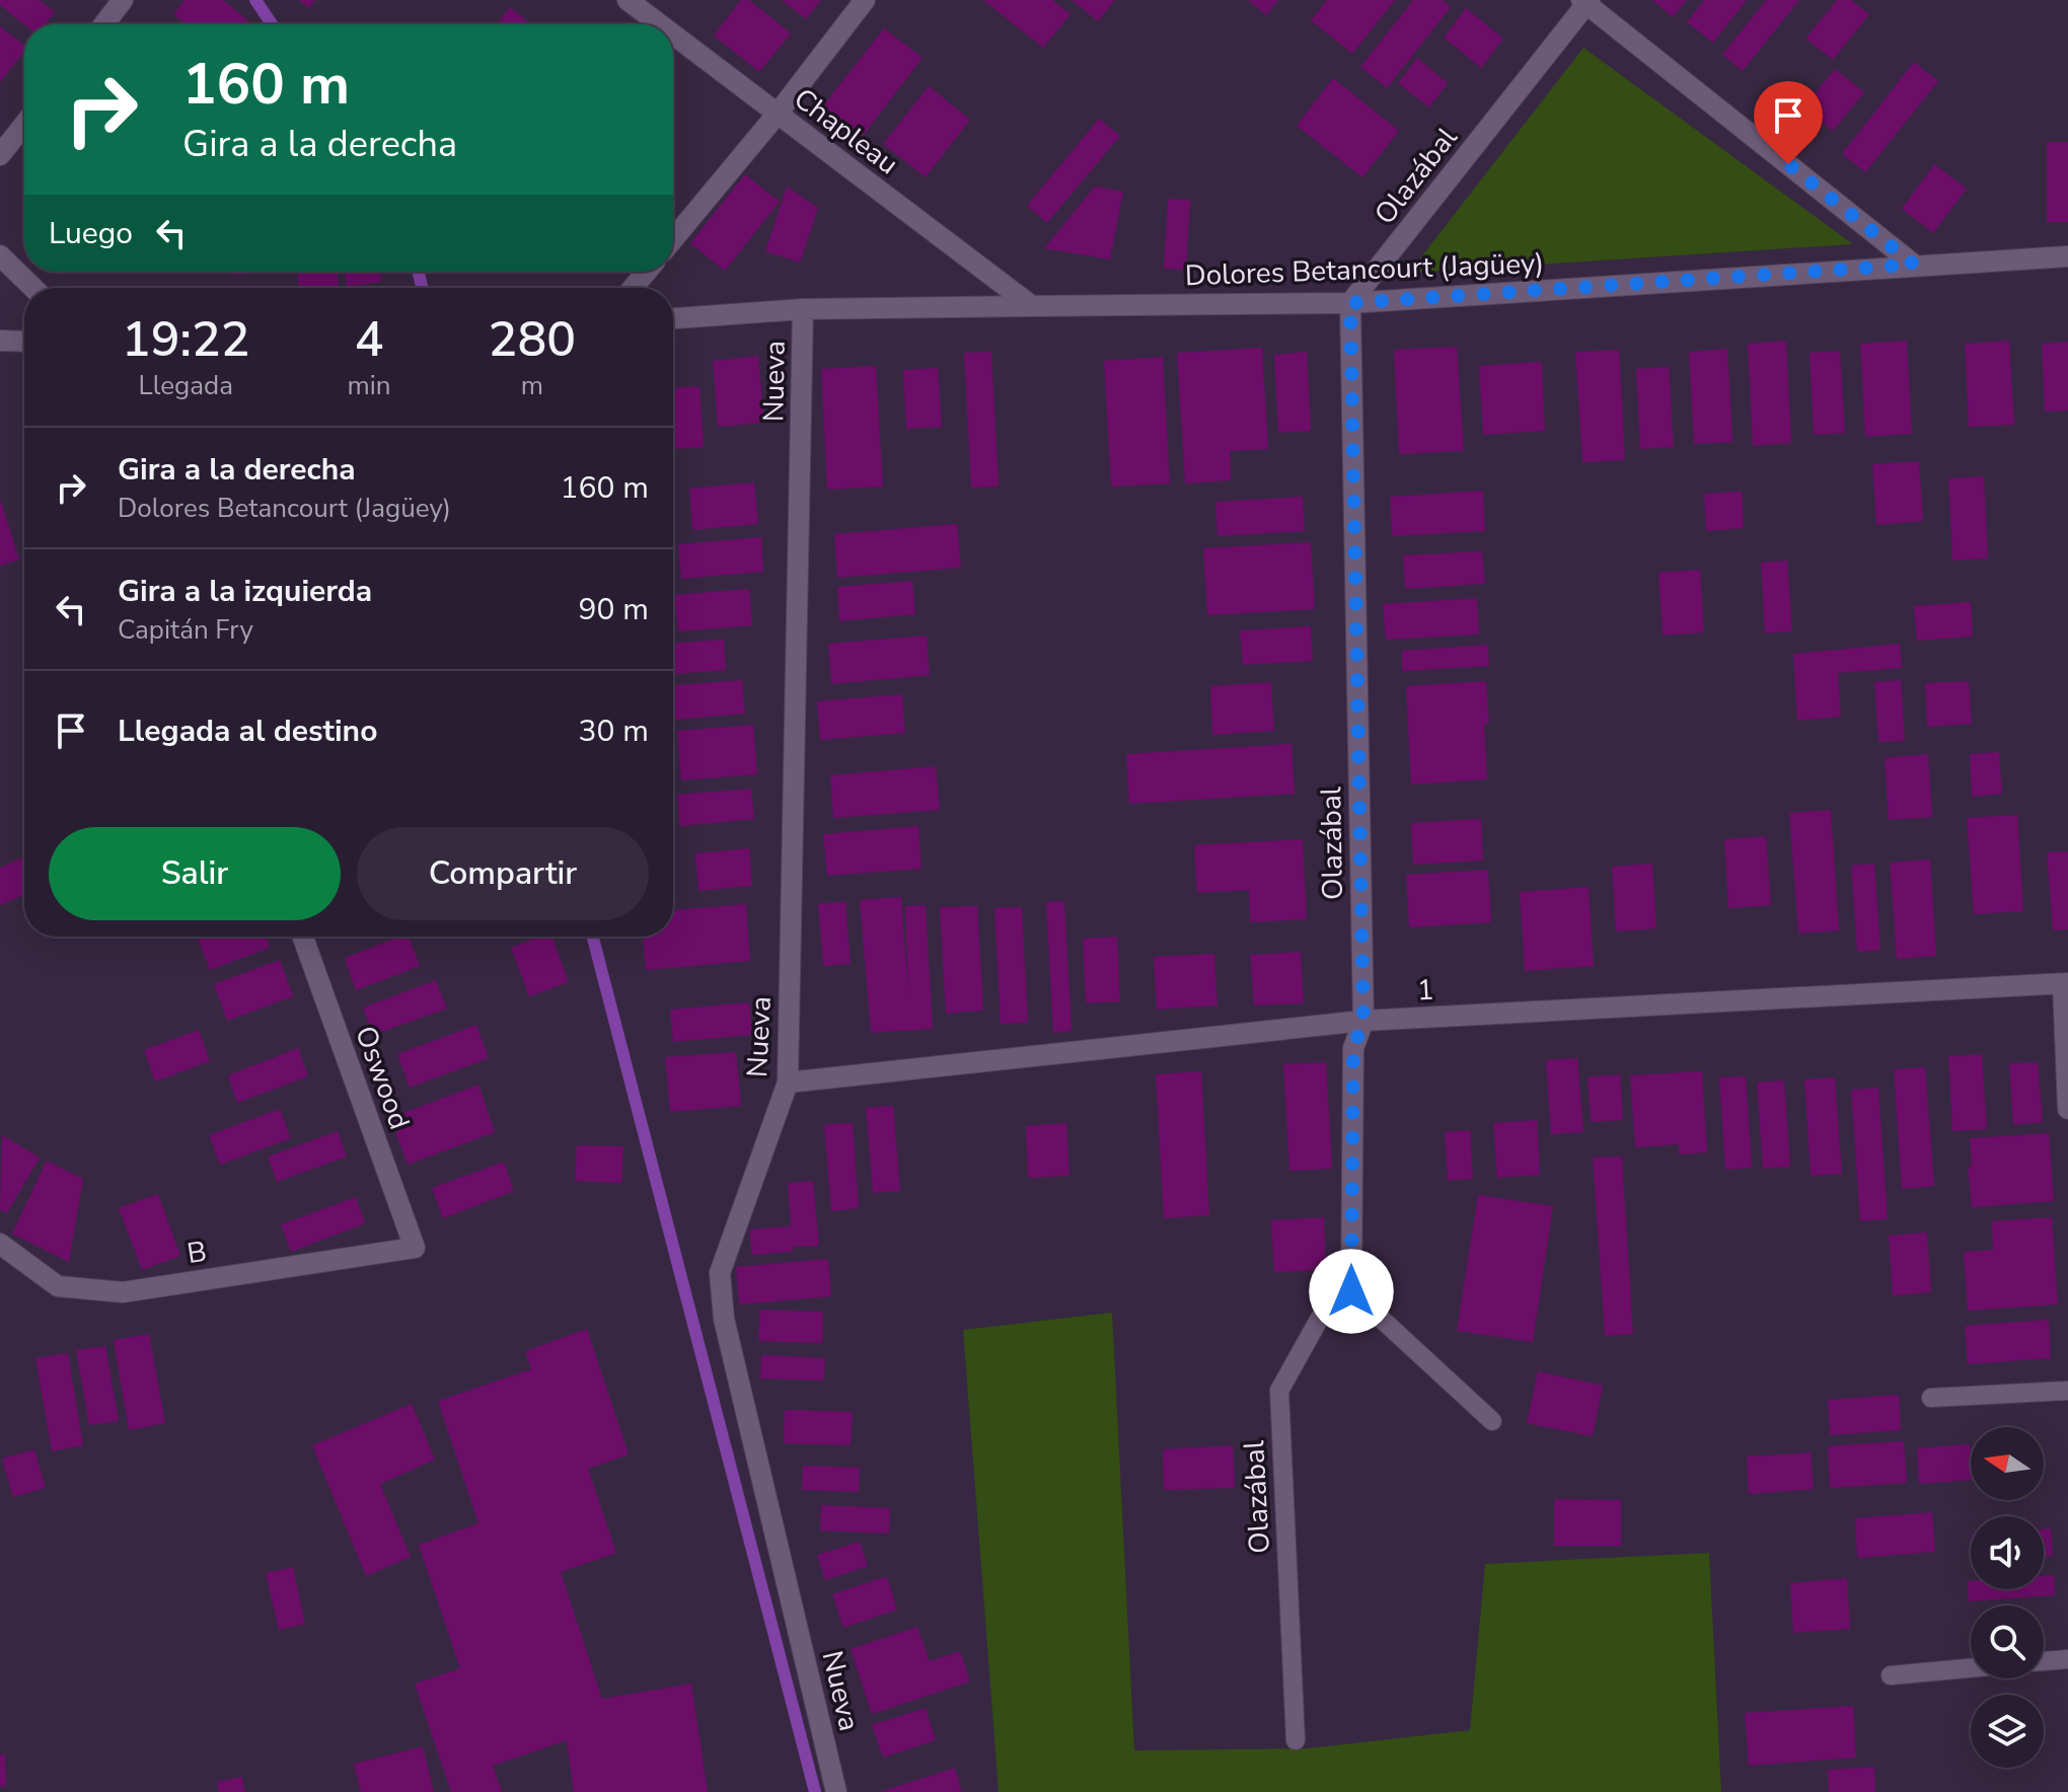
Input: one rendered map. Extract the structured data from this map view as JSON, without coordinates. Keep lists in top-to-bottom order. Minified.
{"streets":{"street":["Chapleau","Olazábal","Dolores Betancourt (Jagüey)","Nueva","1","Oswood","B"]},"crossings":[["Chapleau","Dolores Betancourt (Jagüey)"],["Olazábal","Dolores Betancourt (Jagüey)"],["Olazábal","1"],["Dolores Betancourt (Jagüey)","Nueva"],["Nueva","1"],["Oswood","B"]],"north":"left","page":{"turn":["160 m","Gira a la derecha"],"then":"Luego","eta":["19:22","Llegada","4","min","280","m"],"list":[{"name":"Gira a la derecha","note":"Dolores Betancourt (Jagüey)","value":"160 m"},{"name":"Gira a la izquierda","note":"Capitán Fry","value":"90 m"},{"name":"Llegada al destino","value":"30 m"}],"buttons":["Salir","Compartir"]}}
